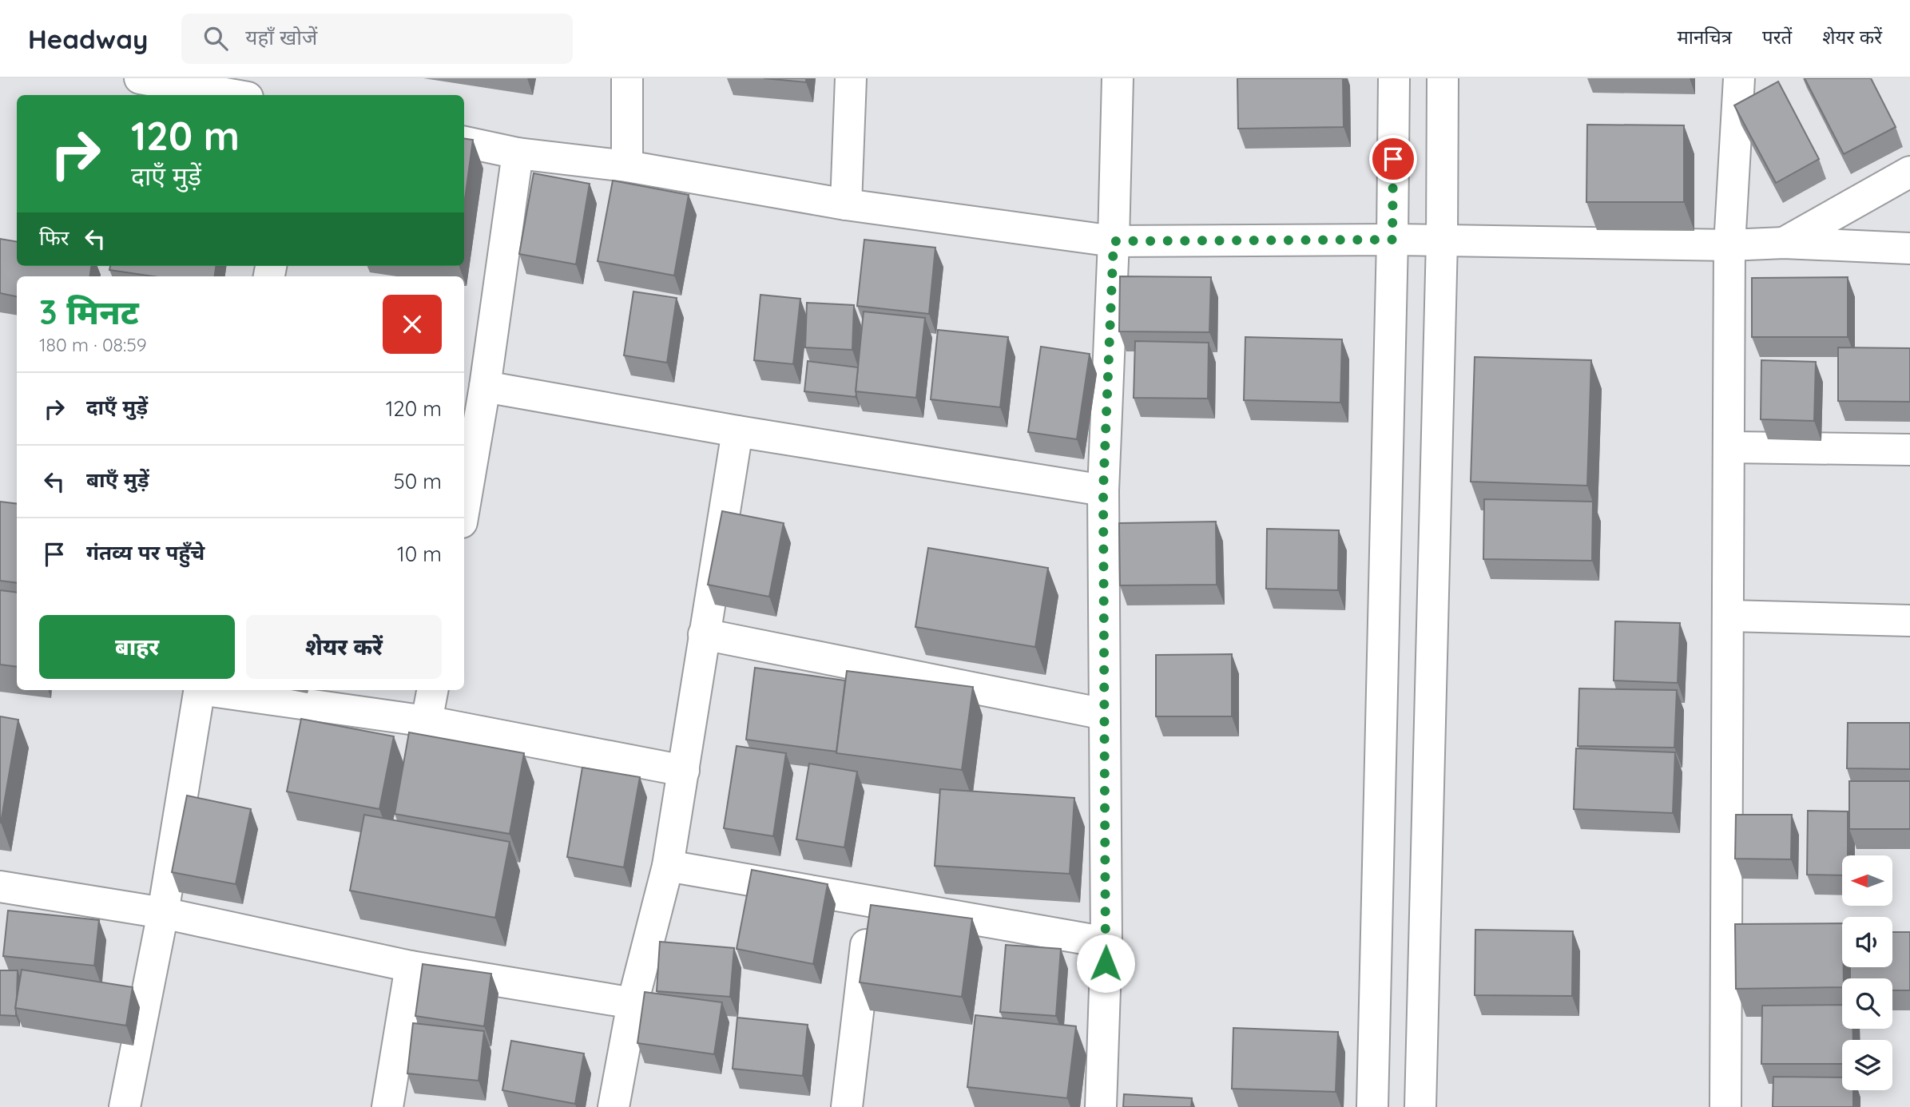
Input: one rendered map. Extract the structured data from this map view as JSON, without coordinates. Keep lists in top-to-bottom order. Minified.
{"north":"left","page":{"header":"Headway","search":"यहाँ खोजें","nav":["मानचित्र","परतें","शेयर करें"],"turn":["120 m","दाएँ मुड़ें"],"then":"फिर","heading":["3 मिनट","180 m · 08:59"],"list":[{"name":"दाएँ मुड़ें","value":"120 m"},{"name":"बाएँ मुड़ें","value":"50 m"},{"name":"गंतव्य पर पहुँचे","value":"10 m"}],"buttons":["बाहर","शेयर करें"]}}
